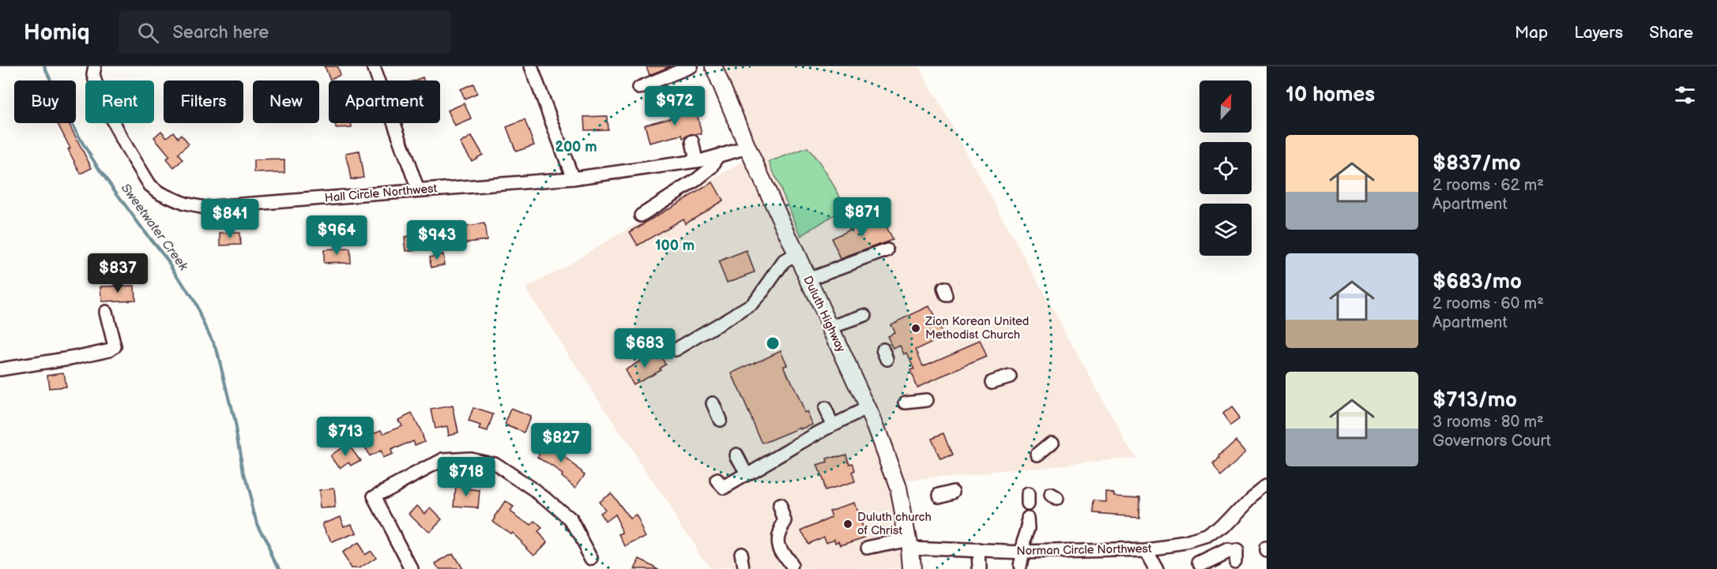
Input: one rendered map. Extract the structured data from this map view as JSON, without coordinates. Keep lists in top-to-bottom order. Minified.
{"streets":{"main road":["Duluth Highway"],"street":["Hall Circle Northwest","Norman Circle Northwest"]},"crossings":[["Hall Circle Northwest","Duluth Highway"],["Duluth Highway","Norman Circle Northwest"]],"water":["Sweetwater Creek"],"places":["Zion Korean United Methodist Church","Duluth church of Christ"],"north":"top","page":{"header":"Homiq","search":"Search here","nav":["Map","Layers","Share"],"heading":"10 homes","chip":["Buy","Rent","Filters","New","Apartment"],"price":["$972","$871","$841","$964","$943","$837","$683","$713","$827","$718"],"list":[{"name":"$837/mo","note":"2 rooms · 62 m² · Apartment"},{"name":"$683/mo","note":"2 rooms · 60 m² · Apartment"},{"name":"$713/mo","note":"3 rooms · 80 m² · Governors Court"}]},"rings":["200 m","100 m"]}
